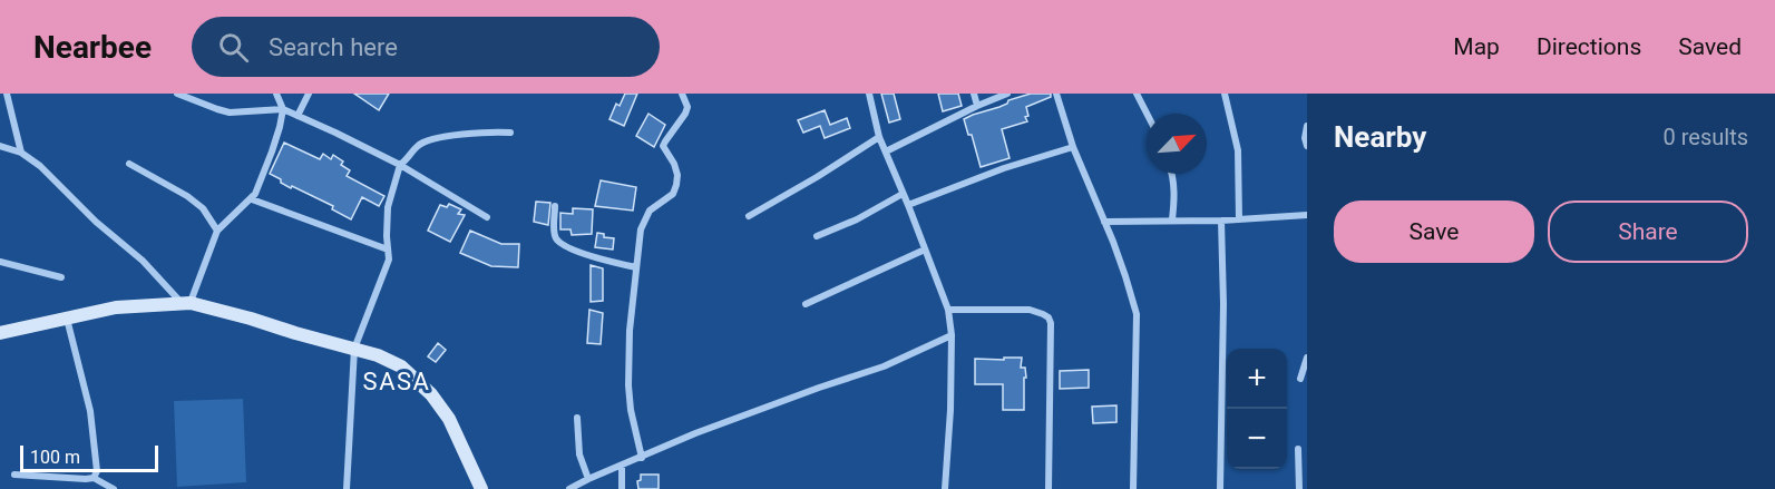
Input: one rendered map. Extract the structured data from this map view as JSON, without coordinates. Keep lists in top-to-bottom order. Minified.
{"districts":["SASA"],"scale_bar":"100 m","north":"top right","page":{"header":"Nearbee","search":"Search here","nav":["Map","Directions","Saved"],"heading":["Nearby","0 results"],"buttons":["Save","Share"],"map_buttons":["+","−"],"scale":"100 m"}}
